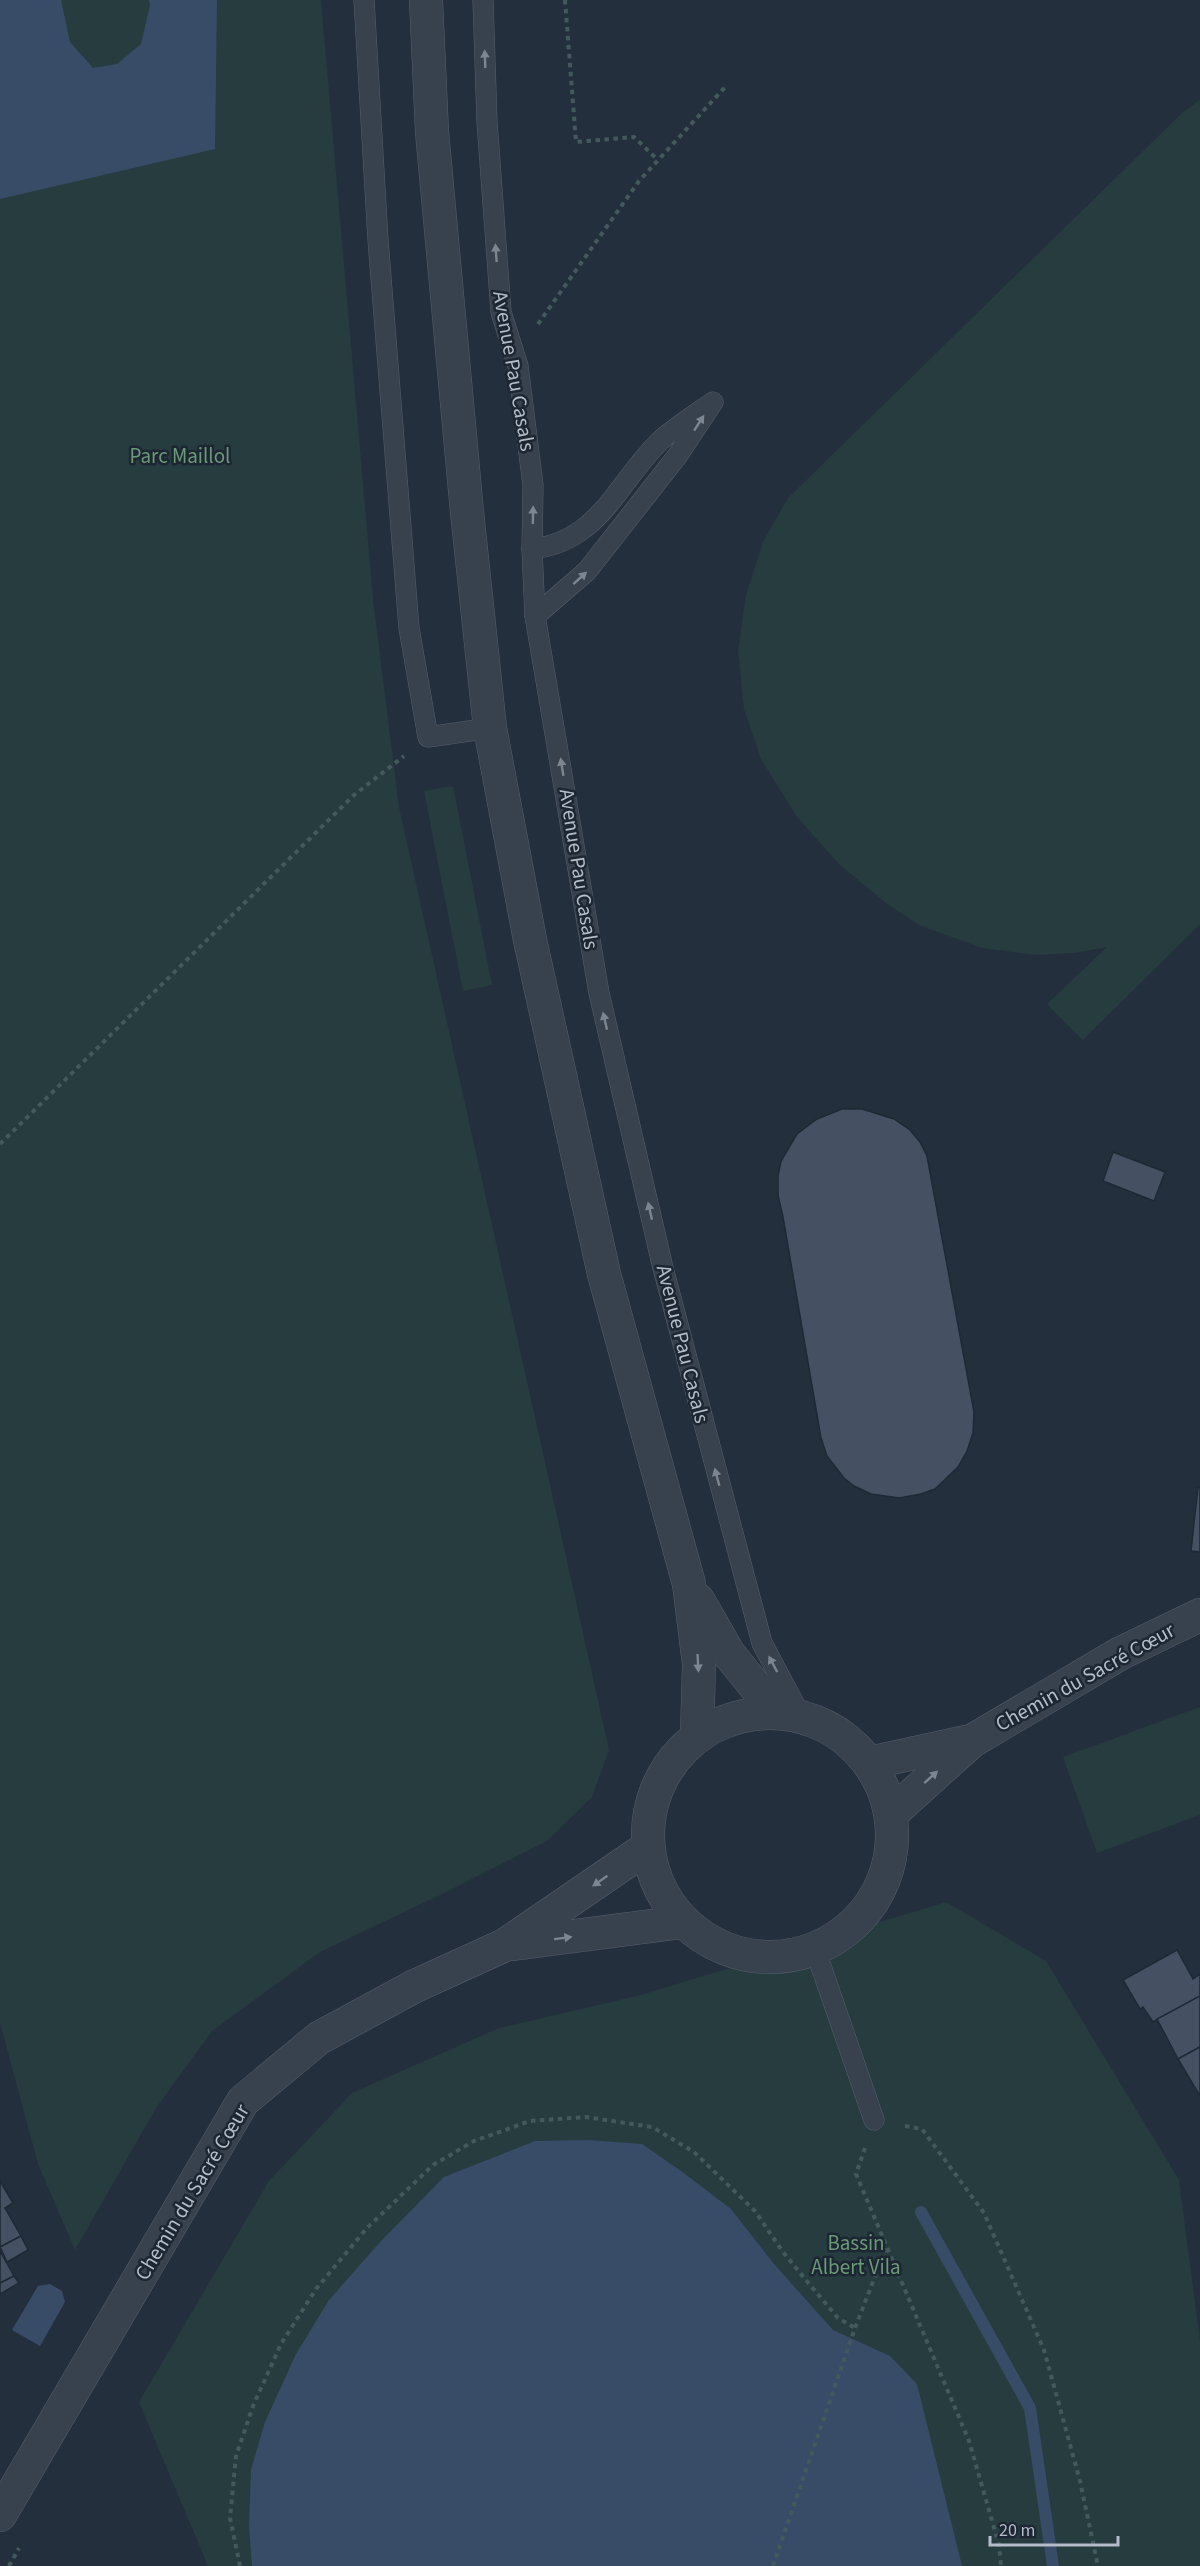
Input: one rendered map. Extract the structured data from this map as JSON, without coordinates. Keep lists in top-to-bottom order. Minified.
{"streets":{"street":["Chemin du Sacré Cœur"],"lane":["Avenue Pau Casals"]},"parks":["Parc Maillol","Bassin Albert Vila"],"scale_bar":"20 m"}
